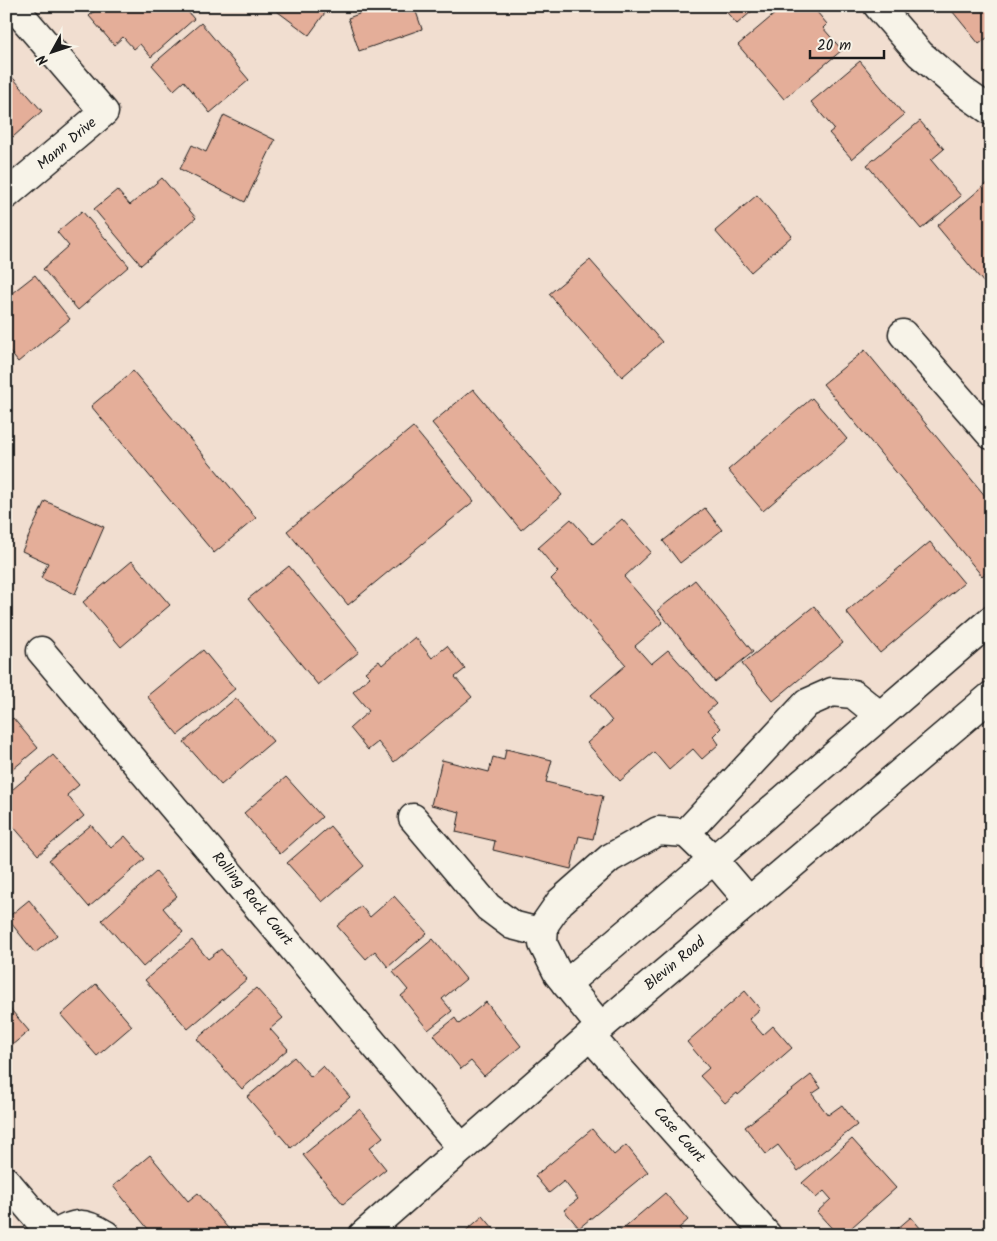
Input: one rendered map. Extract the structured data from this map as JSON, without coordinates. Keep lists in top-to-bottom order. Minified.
{"streets":{"street":["Mann Drive","Rolling Rock Court","Blevin Road","Case Court"]},"crossings":[["Rolling Rock Court","Blevin Road"],["Blevin Road","Case Court"]],"scale_bar":"20 m","north":"bottom left"}
